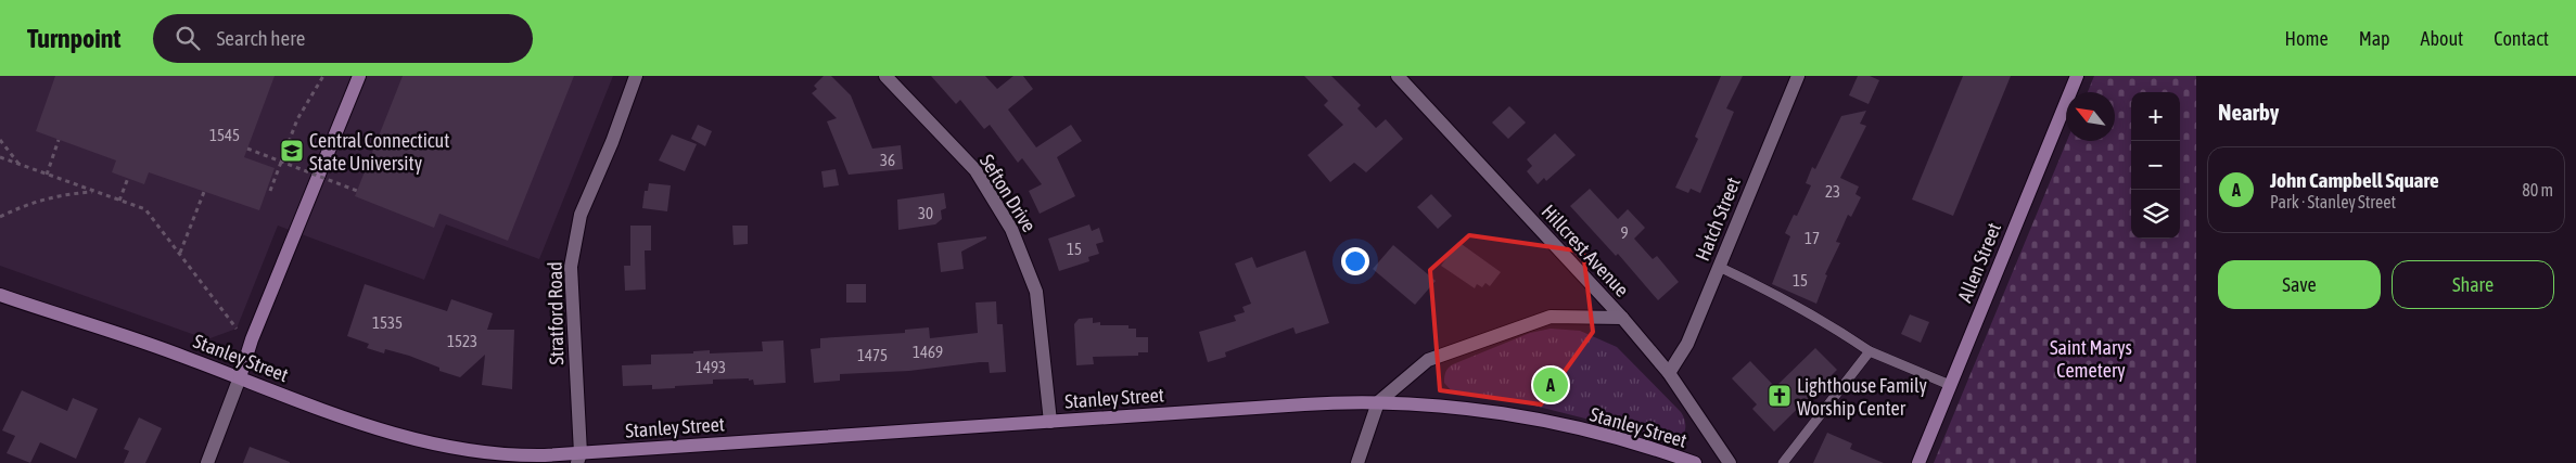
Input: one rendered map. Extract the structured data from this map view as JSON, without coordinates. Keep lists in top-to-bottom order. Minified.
{"streets":{"main road":["Allen Street","Stanley Street"],"street":["Sefton Drive","Hatch Street","Hillcrest Avenue","Stratford Road"]},"crossings":[["Sefton Drive","Stanley Street"],["Hatch Street","Hillcrest Avenue"],["Stratford Road","Stanley Street"]],"parks":["Saint Marys Cemetery"],"places":{"school or university":["Central Connecticut State University"],"church":["Lighthouse Family Worship Center"]},"house_numbers":["1545","36","23","30","9","17","15","15","1535","1523","1469","1475","1493"],"north":"top left","page":{"header":"Turnpoint","search":"Search here","nav":["Home","Map","About","Contact"],"heading":"Nearby","map_buttons":["+","−"],"list":[{"mark":"A","name":"John Campbell Square","note":"Park · Stanley Street","value":"80 m"}],"buttons":["Save","Share"],"pins":"A"}}
